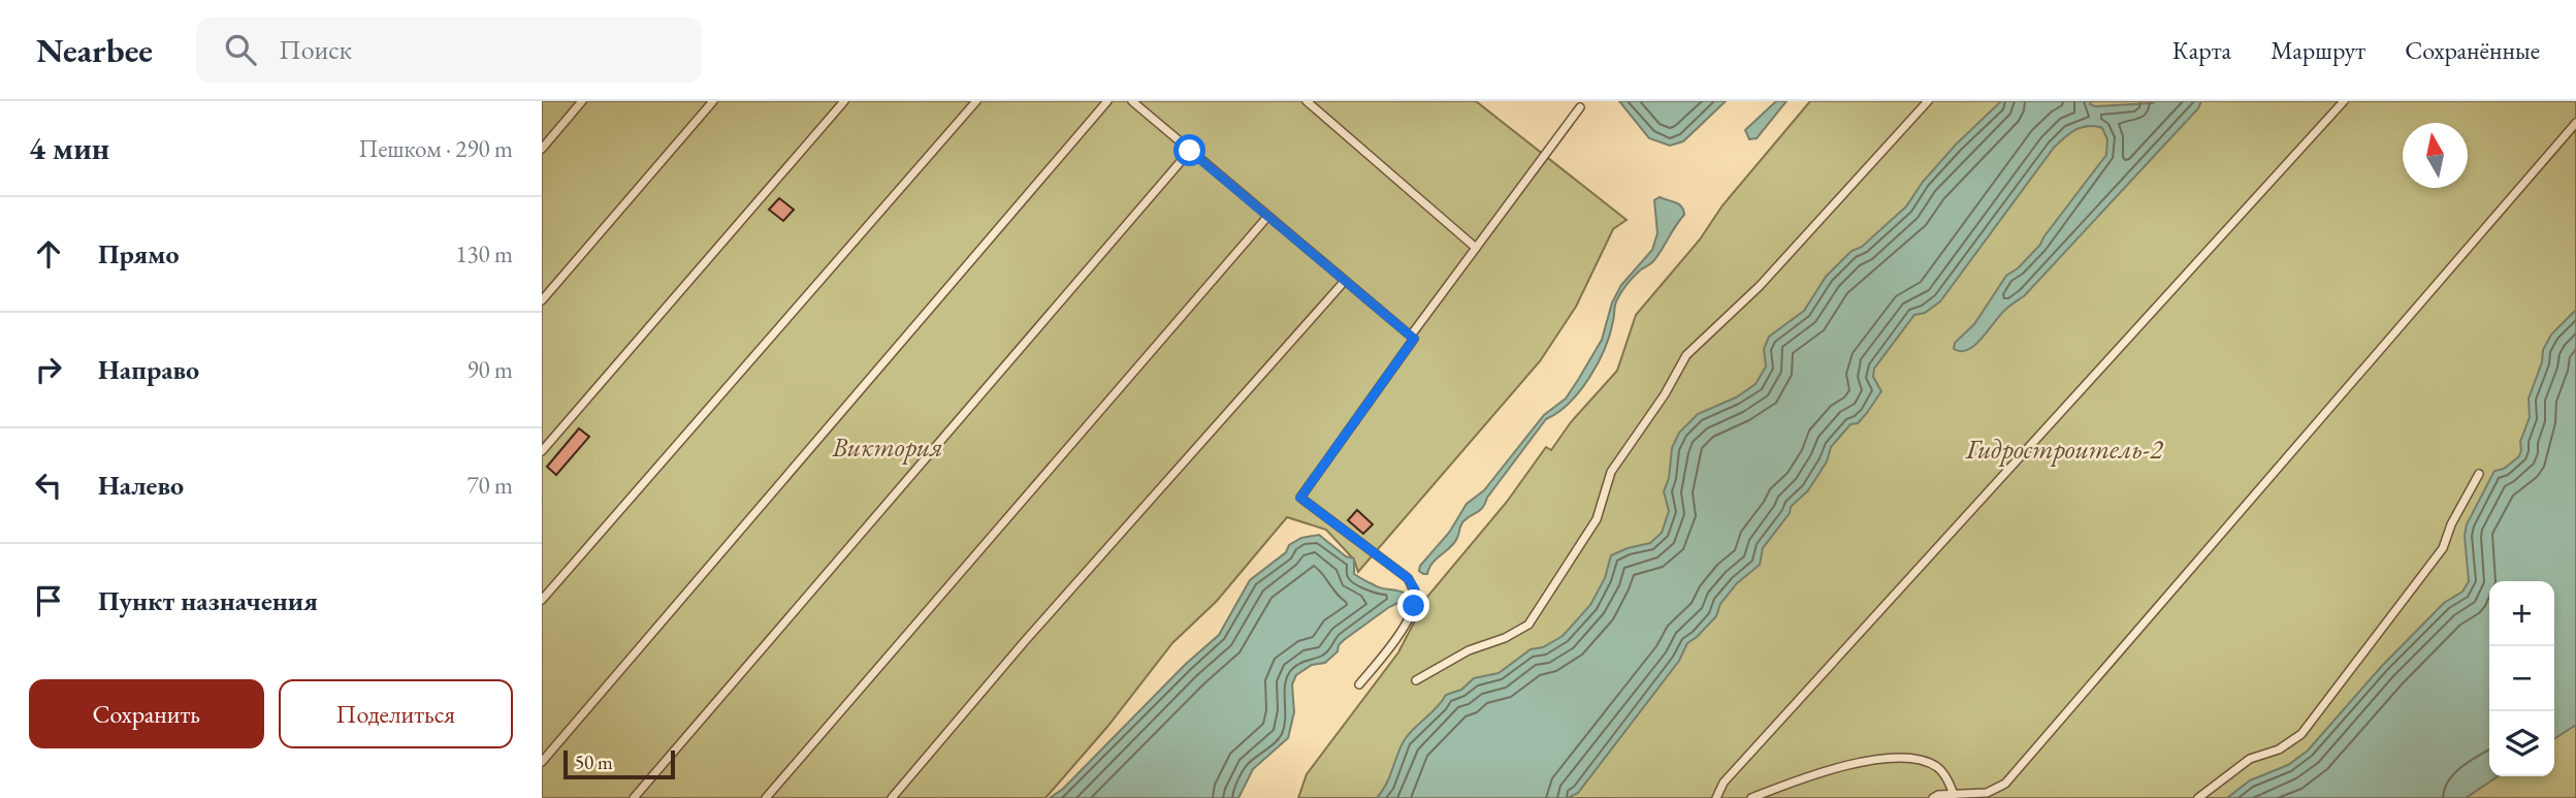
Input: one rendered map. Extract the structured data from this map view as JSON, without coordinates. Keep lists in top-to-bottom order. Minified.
{"parks":["Виктория","Гидростроитель-2"],"scale_bar":"50 m","north":"top","page":{"header":"Nearbee","search":"Поиск","nav":["Карта","Маршрут","Сохранённые"],"heading":["4 мин","Пешком · 290 m"],"list":[["Прямо","130 m"],["Направо","90 m"],["Налево","70 m"],"Пункт назначения"],"map_buttons":["+","−"],"buttons":["Сохранить","Поделиться"],"scale":"50 m"}}
